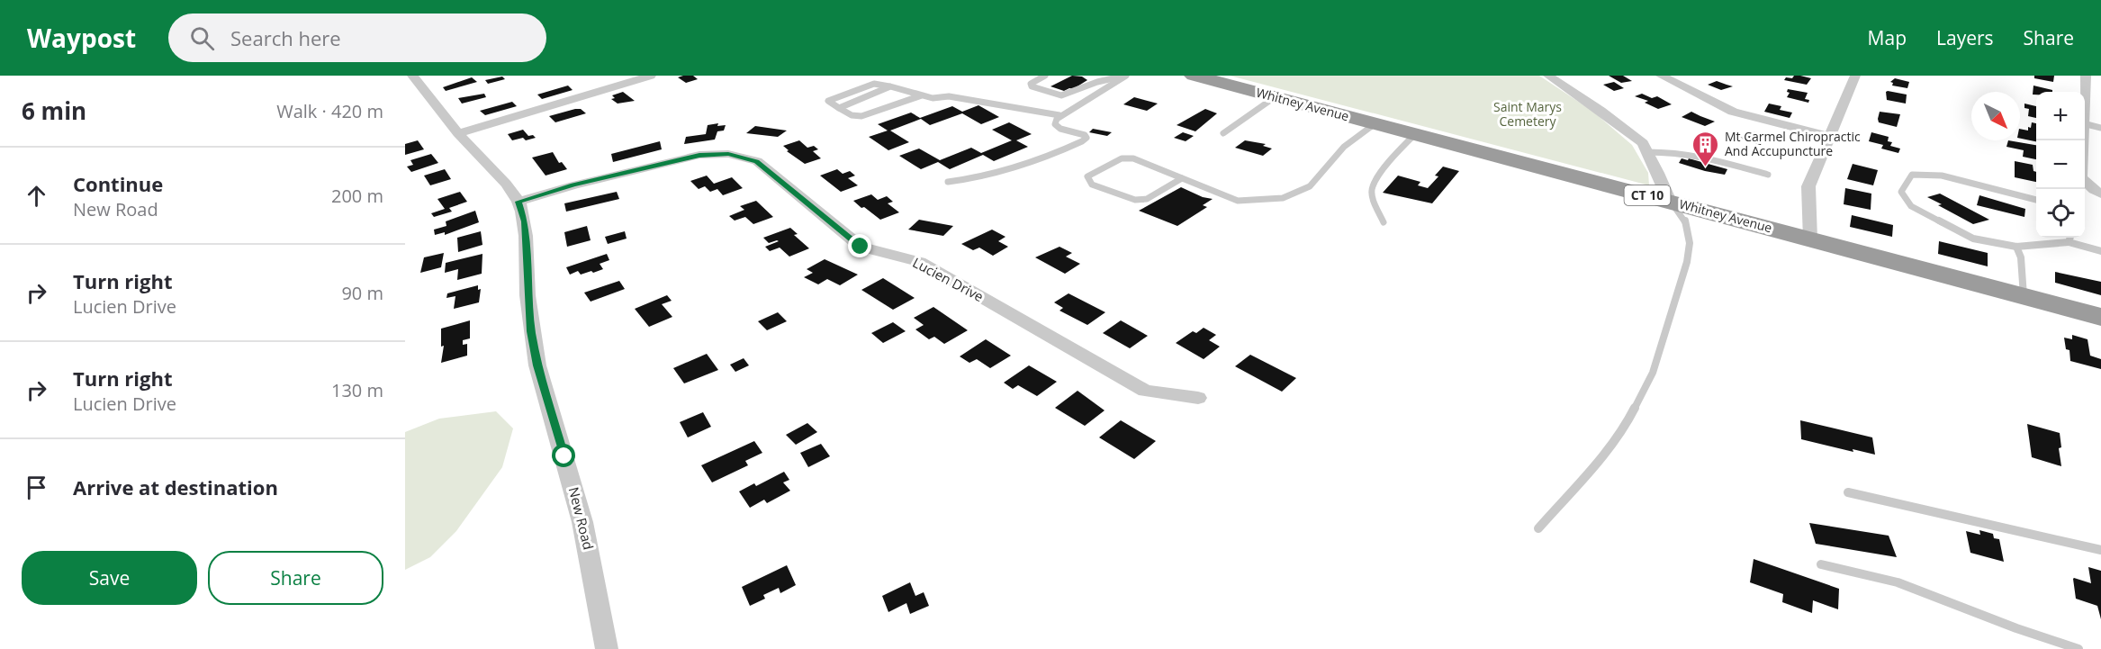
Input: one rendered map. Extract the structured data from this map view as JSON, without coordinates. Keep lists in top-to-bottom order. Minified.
{"streets":{"highway":["Whitney Avenue","CT 10"],"street":["Lucien Drive","New Road"]},"crossings":[["Lucien Drive","New Road"]],"parks":["Saint Marys Cemetery"],"places":{"building":["Mt Carmel Chiropractic And Accupuncture"]},"north":"bottom right","page":{"header":"Waypost","search":"Search here","nav":["Map","Layers","Share"],"heading":["6 min","Walk · 420 m"],"map_buttons":["+","−"],"list":[["Continue","New Road","200 m"],["Turn right","Lucien Drive","90 m"],["Turn right","Lucien Drive","130 m"],"Arrive at destination"],"buttons":["Save","Share"]}}
